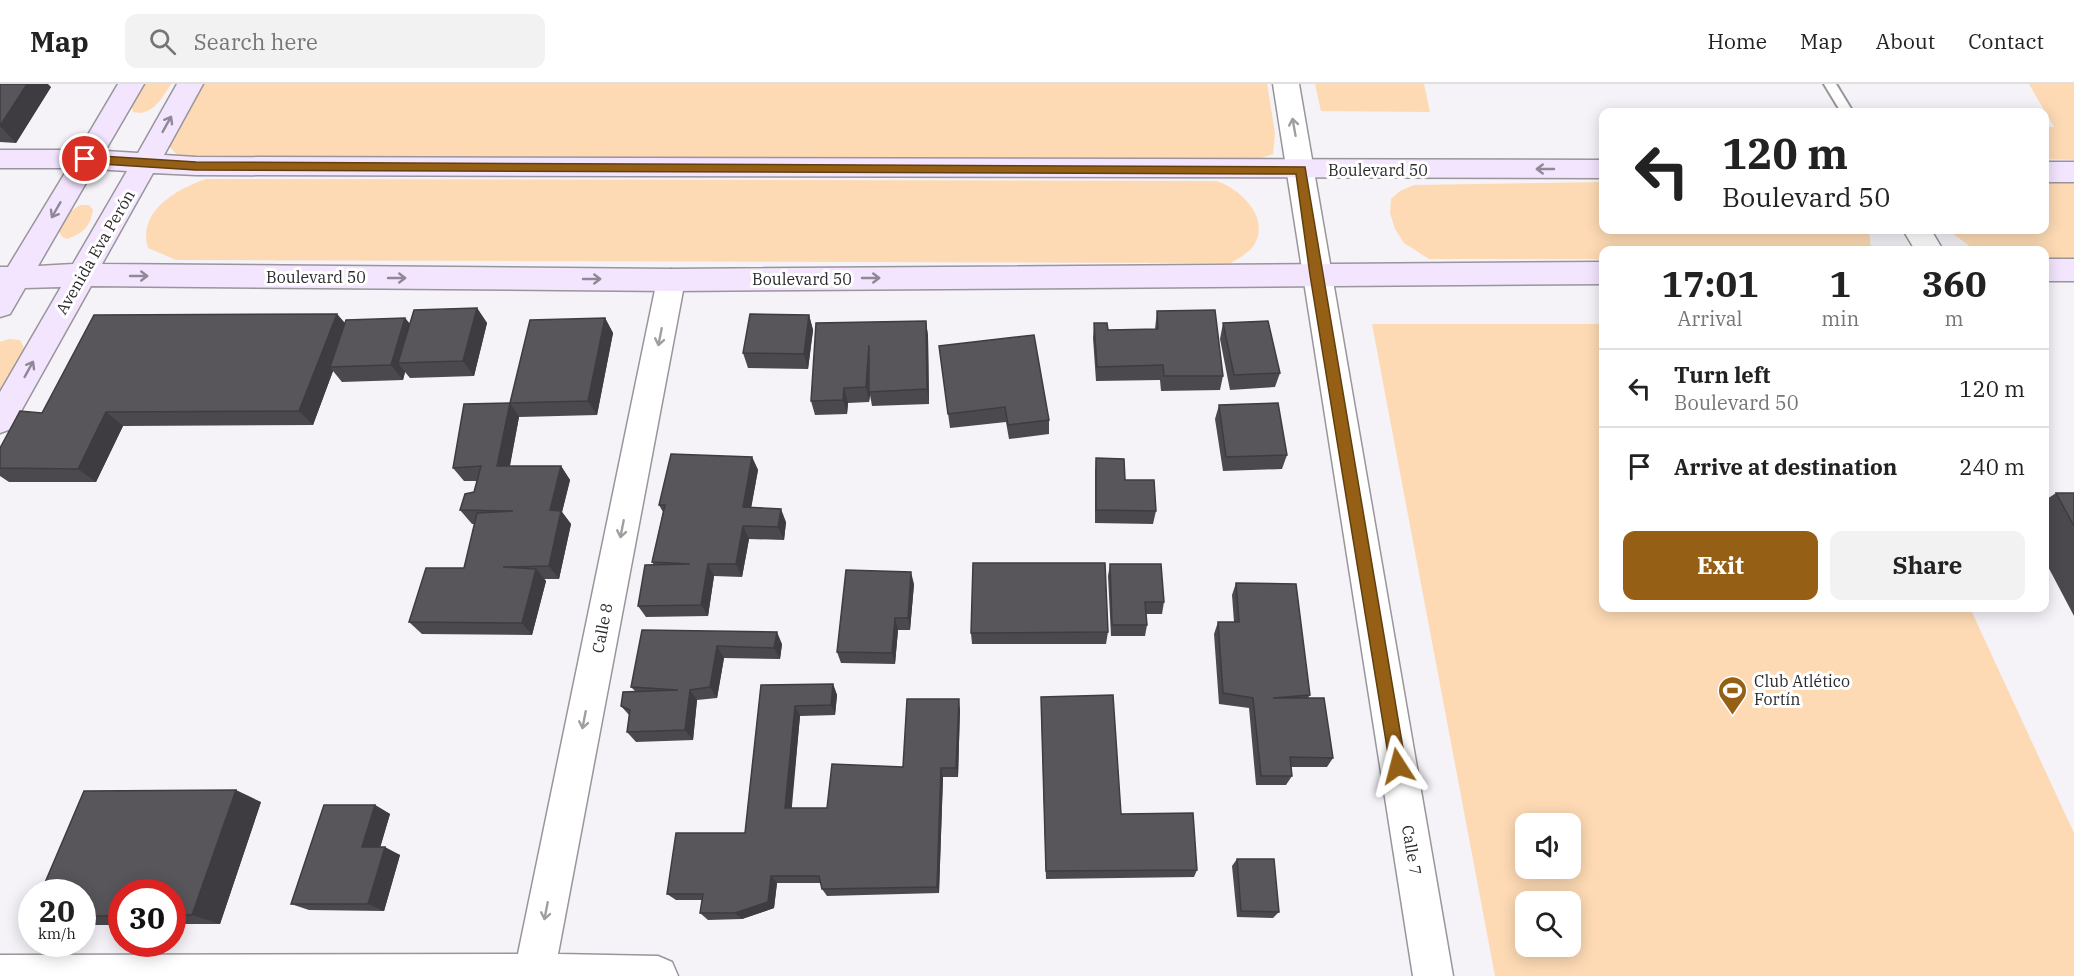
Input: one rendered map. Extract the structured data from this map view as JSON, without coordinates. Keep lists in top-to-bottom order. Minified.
{"streets":{"main road":["Boulevard 50","Avenida Eva Perón"],"street":["Calle 8","Calle 7"]},"crossings":[["Boulevard 50","Avenida Eva Perón"],["Boulevard 50","Calle 8"],["Boulevard 50","Calle 7"]],"one_way":["Calle 8"],"places":{"sports":["Club Atlético Fortín"]},"page":{"header":"Map","search":"Search here","nav":["Home","Map","About","Contact"],"turn":["120 m","Boulevard 50"],"eta":["17:01","Arrival","1","min","360","m"],"list":[{"name":"Turn left","note":"Boulevard 50","value":"120 m"},{"name":"Arrive at destination","value":"240 m"}],"buttons":["Exit","Share"],"speed":"20 km/h","limit":"30"}}
